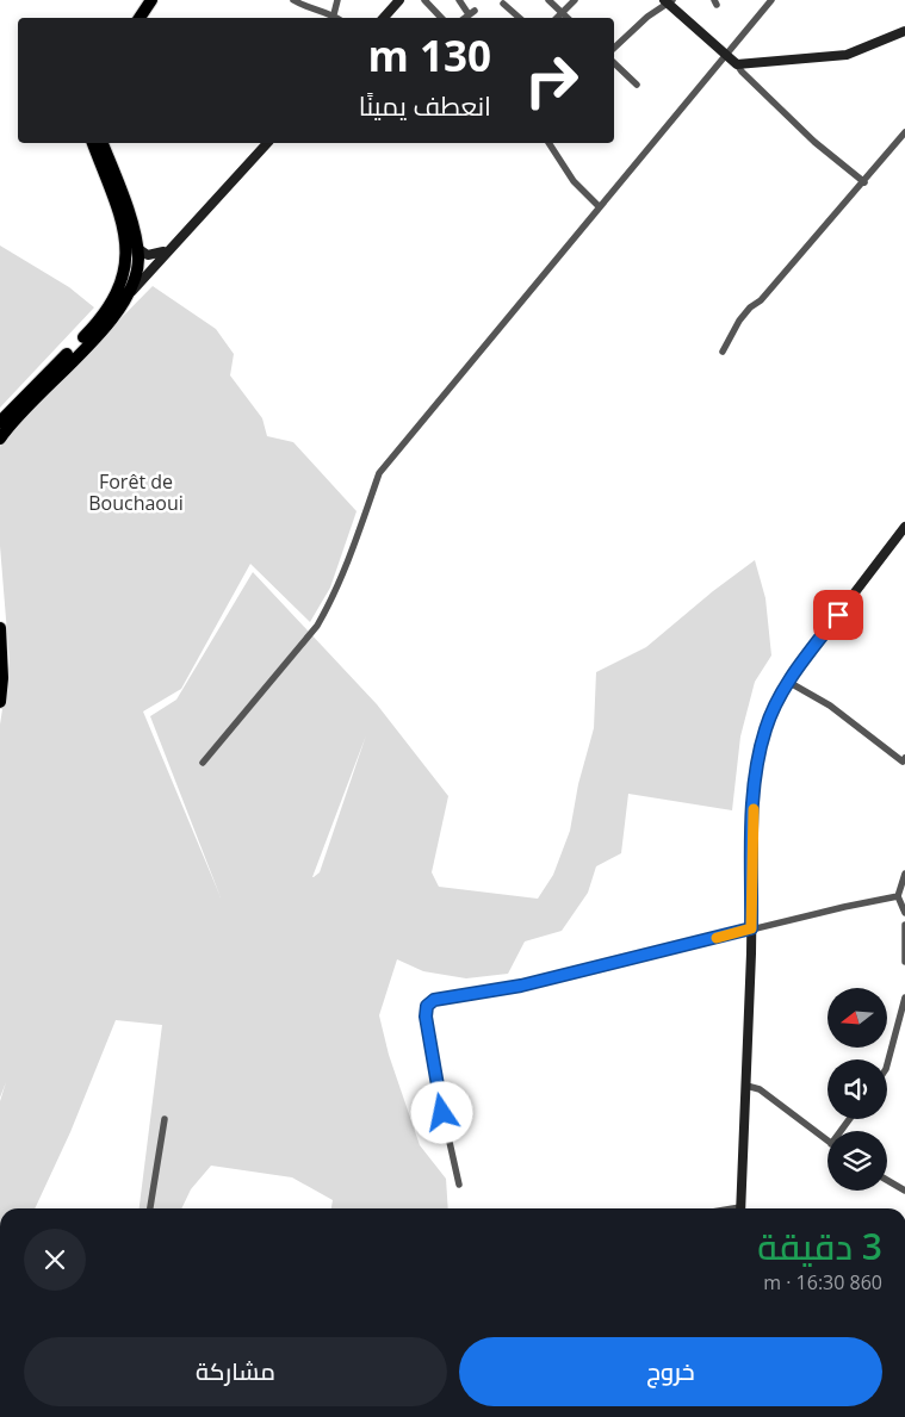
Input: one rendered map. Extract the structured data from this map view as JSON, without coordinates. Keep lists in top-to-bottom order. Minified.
{"parks":["Forêt de Bouchaoui"],"north":"left","page":{"turn":["130 m","انعطف يمينًا"],"heading":["3 دقيقة","860 m · 16:30"],"buttons":["خروج","مشاركة"]}}
